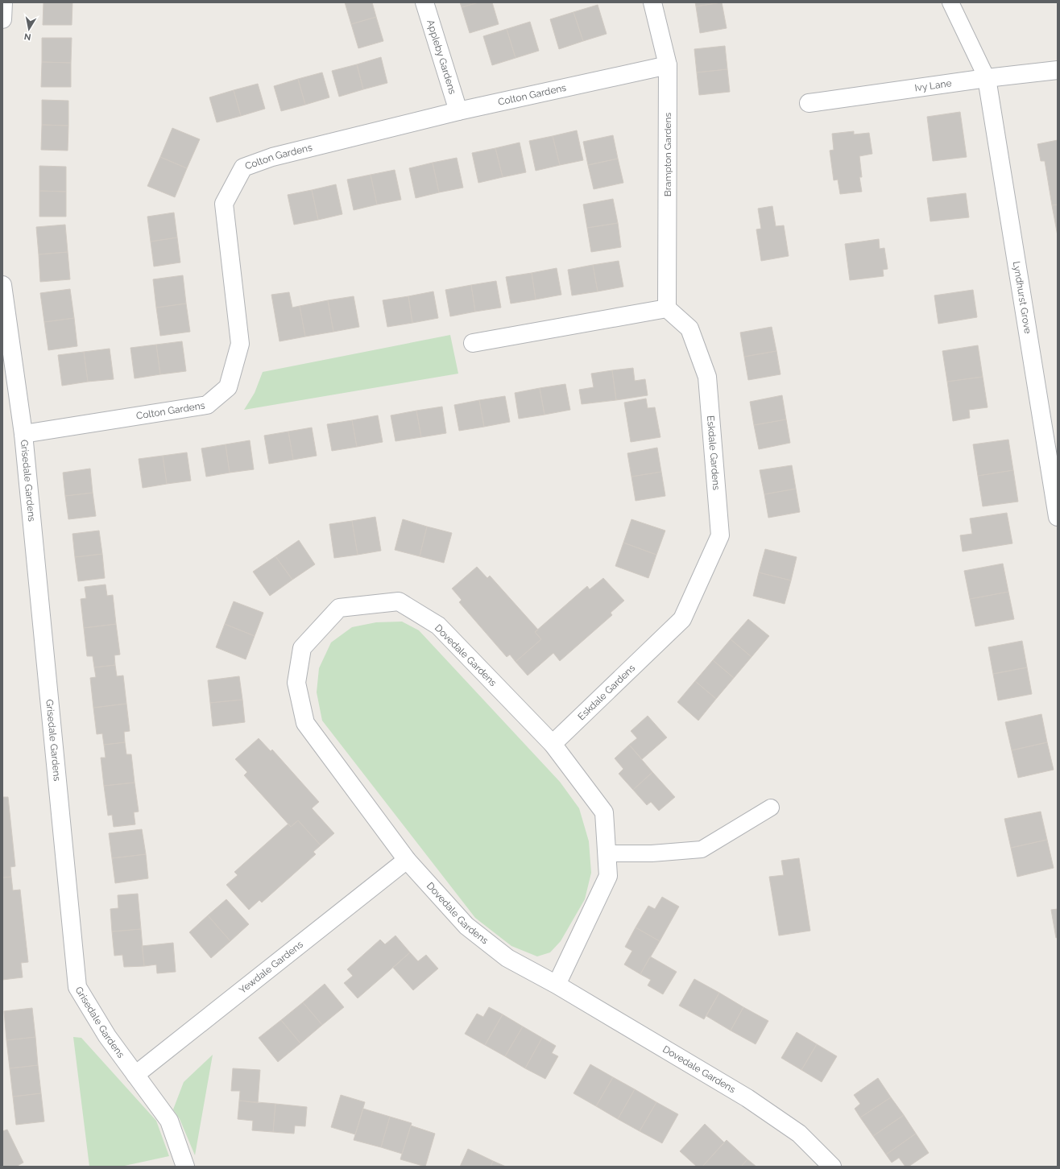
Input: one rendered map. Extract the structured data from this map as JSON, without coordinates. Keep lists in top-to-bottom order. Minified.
{"streets":{"street":["Appleby Gardens","Ivy Lane","Colton Gardens","Brampton Gardens","Lyndhurst Grove","Eskdale Gardens","Grisedale Gardens","Dovedale Gardens","Yewdale Gardens"]},"crossings":[["Appleby Gardens","Colton Gardens"],["Ivy Lane","Lyndhurst Grove"],["Colton Gardens","Brampton Gardens"],["Colton Gardens","Grisedale Gardens"],["Brampton Gardens","Eskdale Gardens"],["Eskdale Gardens","Dovedale Gardens"],["Grisedale Gardens","Yewdale Gardens"],["Dovedale Gardens","Yewdale Gardens"]],"north":"bottom"}
